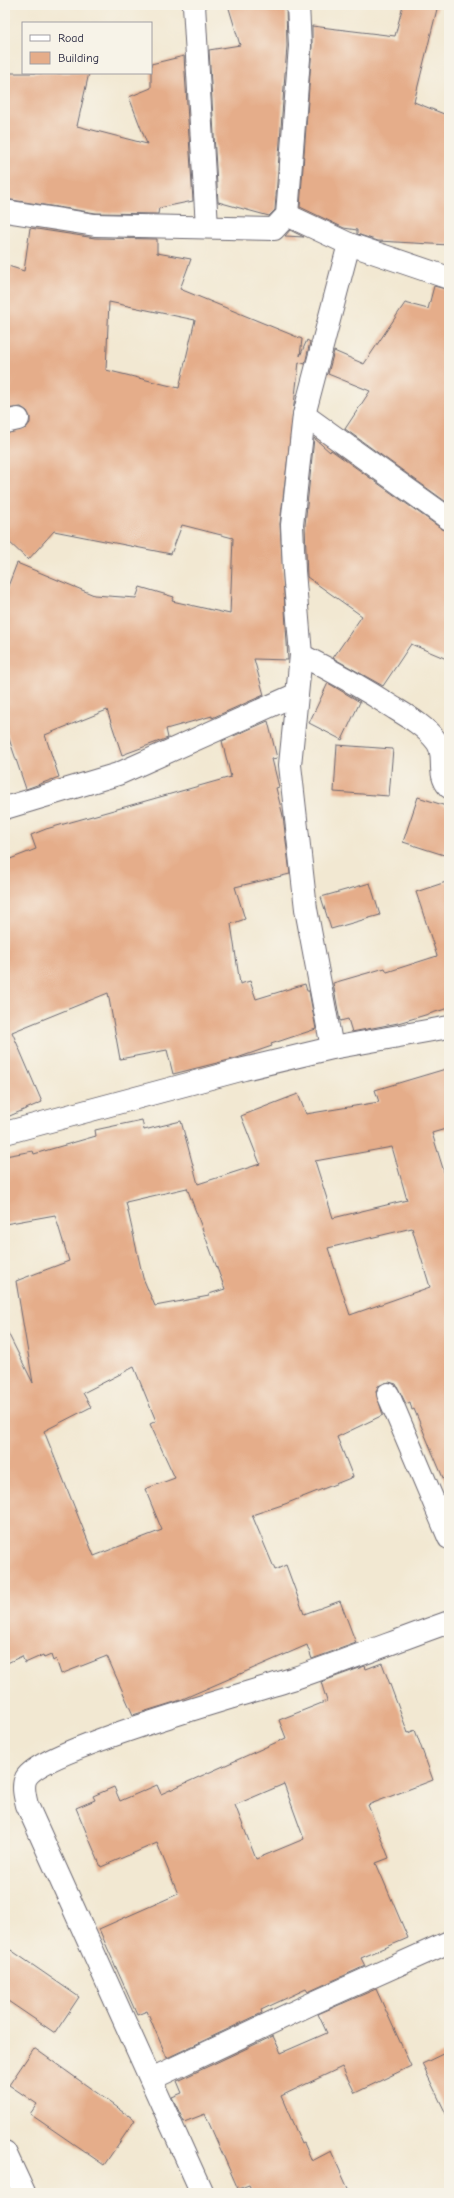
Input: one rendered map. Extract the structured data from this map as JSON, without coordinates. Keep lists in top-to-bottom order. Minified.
{"legend":["Road","Building"]}
